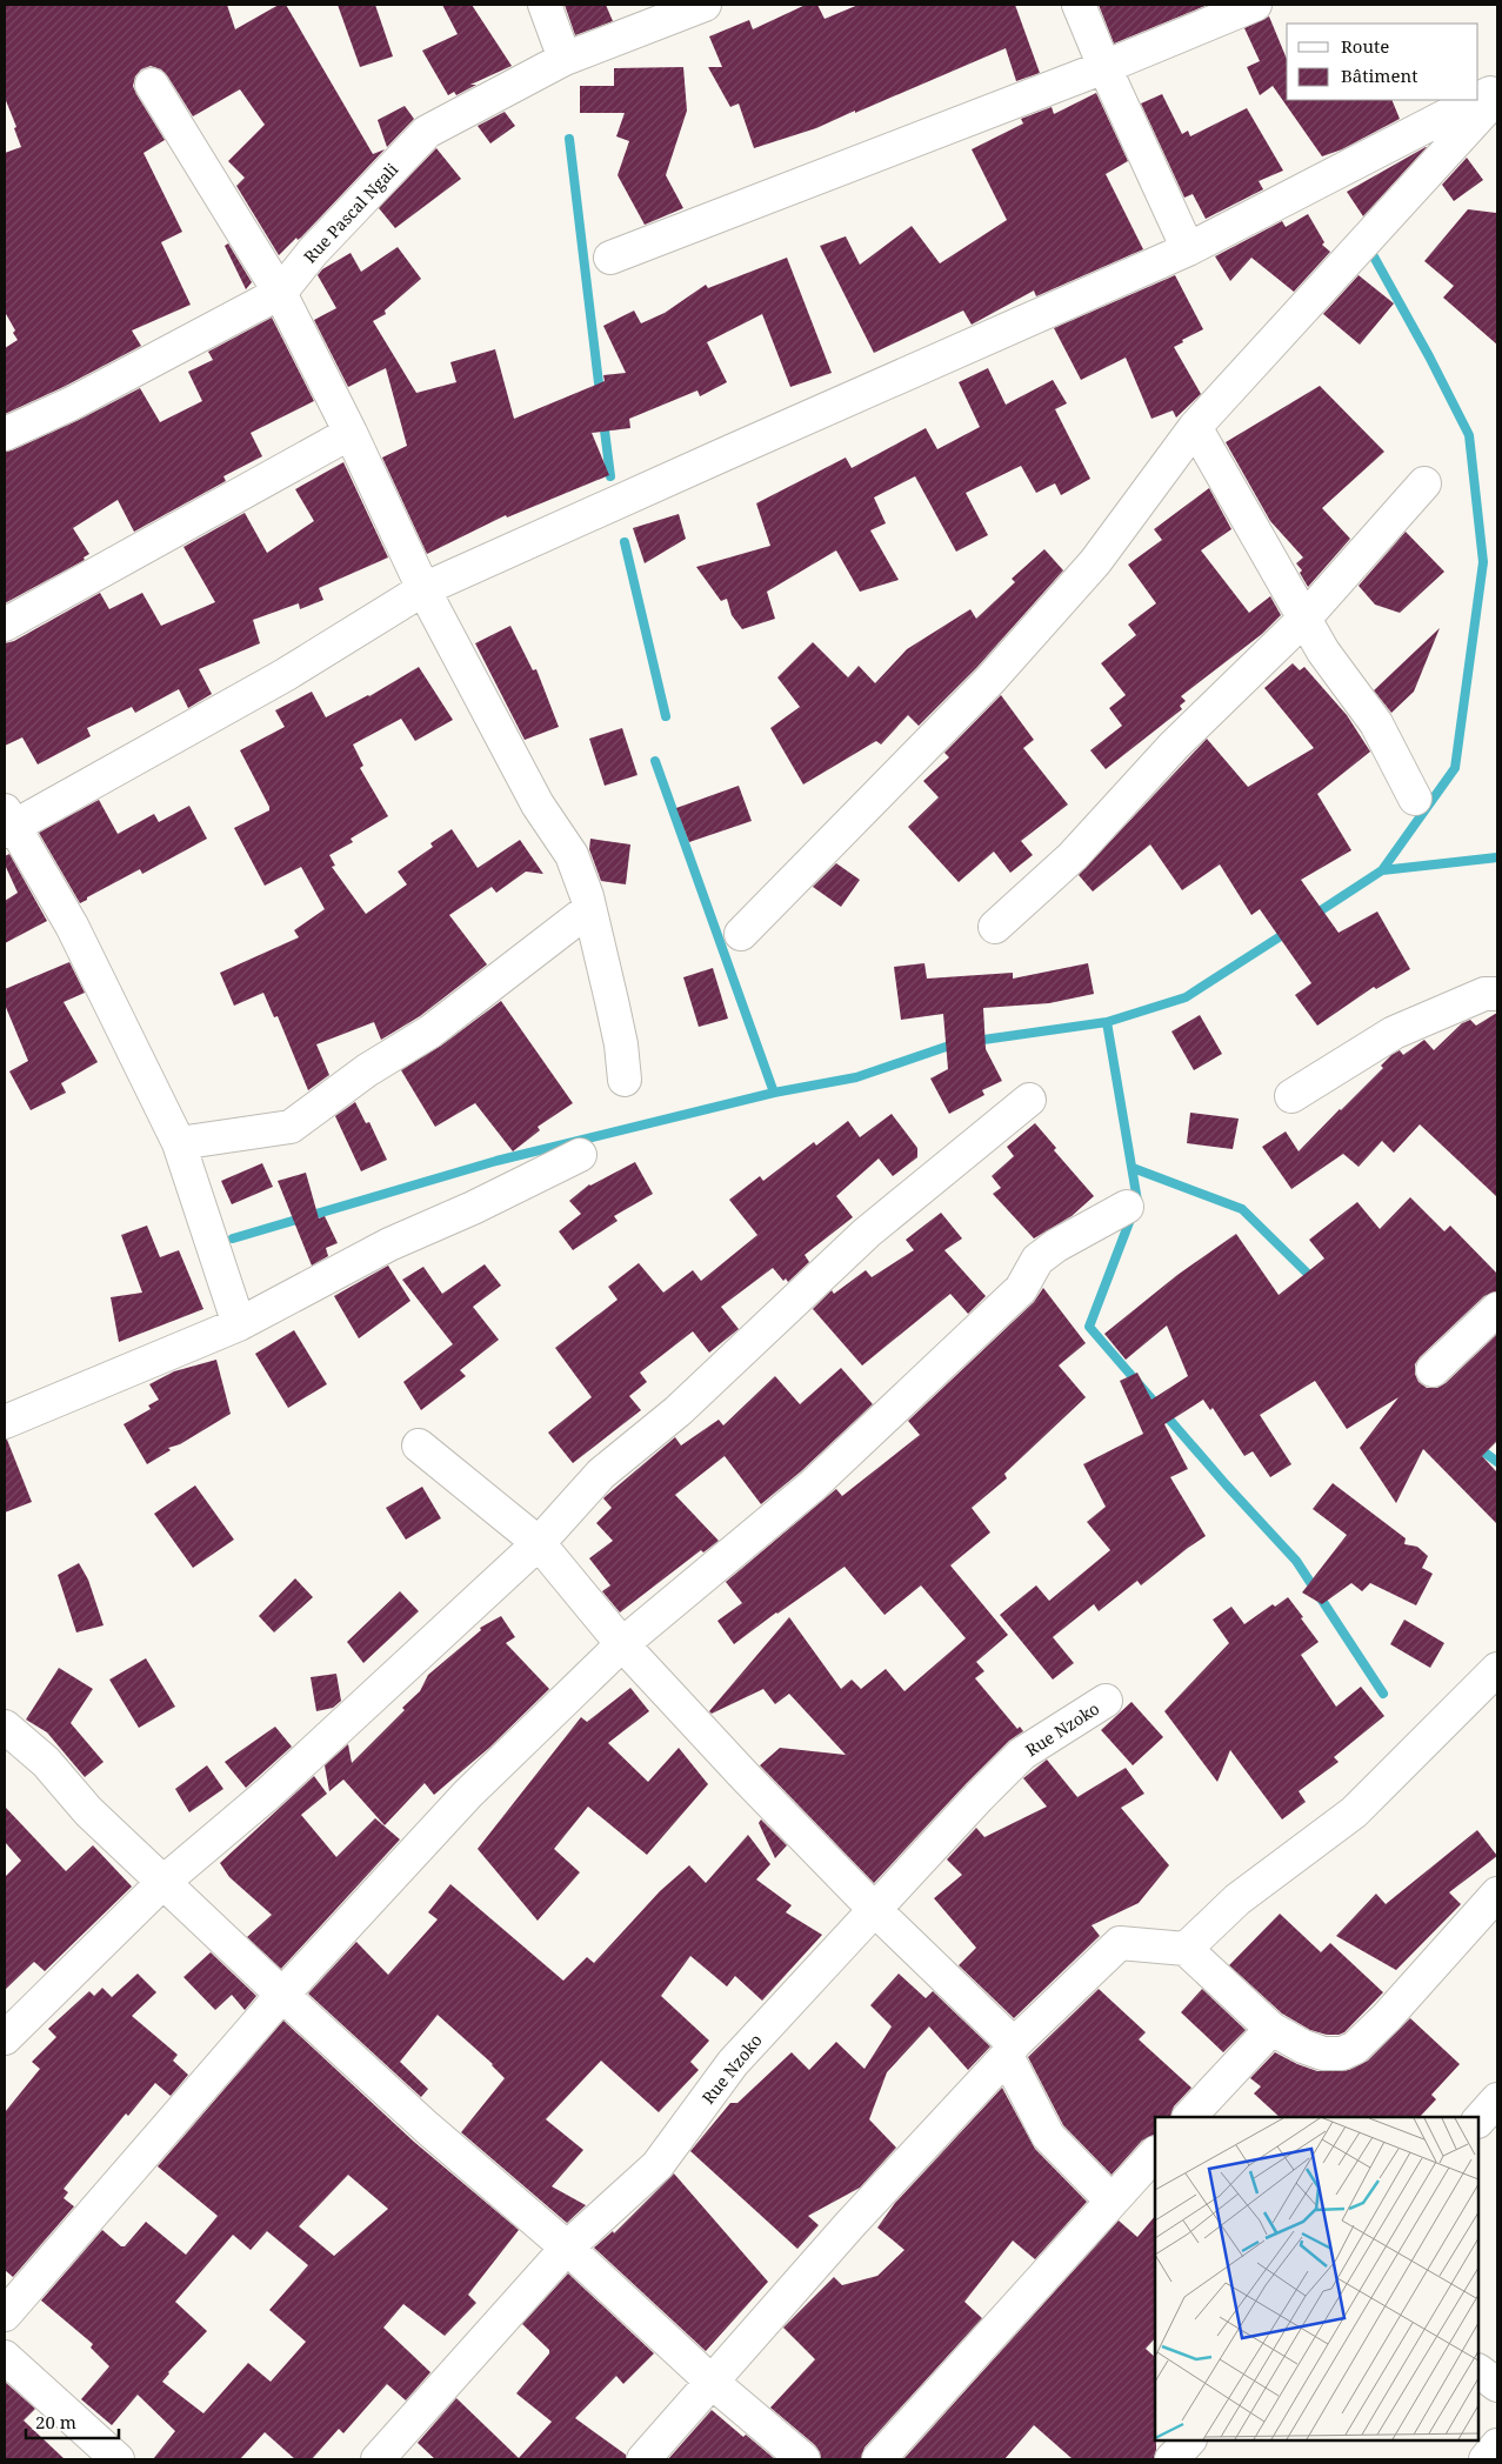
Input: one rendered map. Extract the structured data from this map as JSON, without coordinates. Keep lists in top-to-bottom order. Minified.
{"streets":{"street":["Rue Pascal Ngali","Rue Nzoko"]},"legend":["Route","Bâtiment"],"scale_bar":"20 m"}
